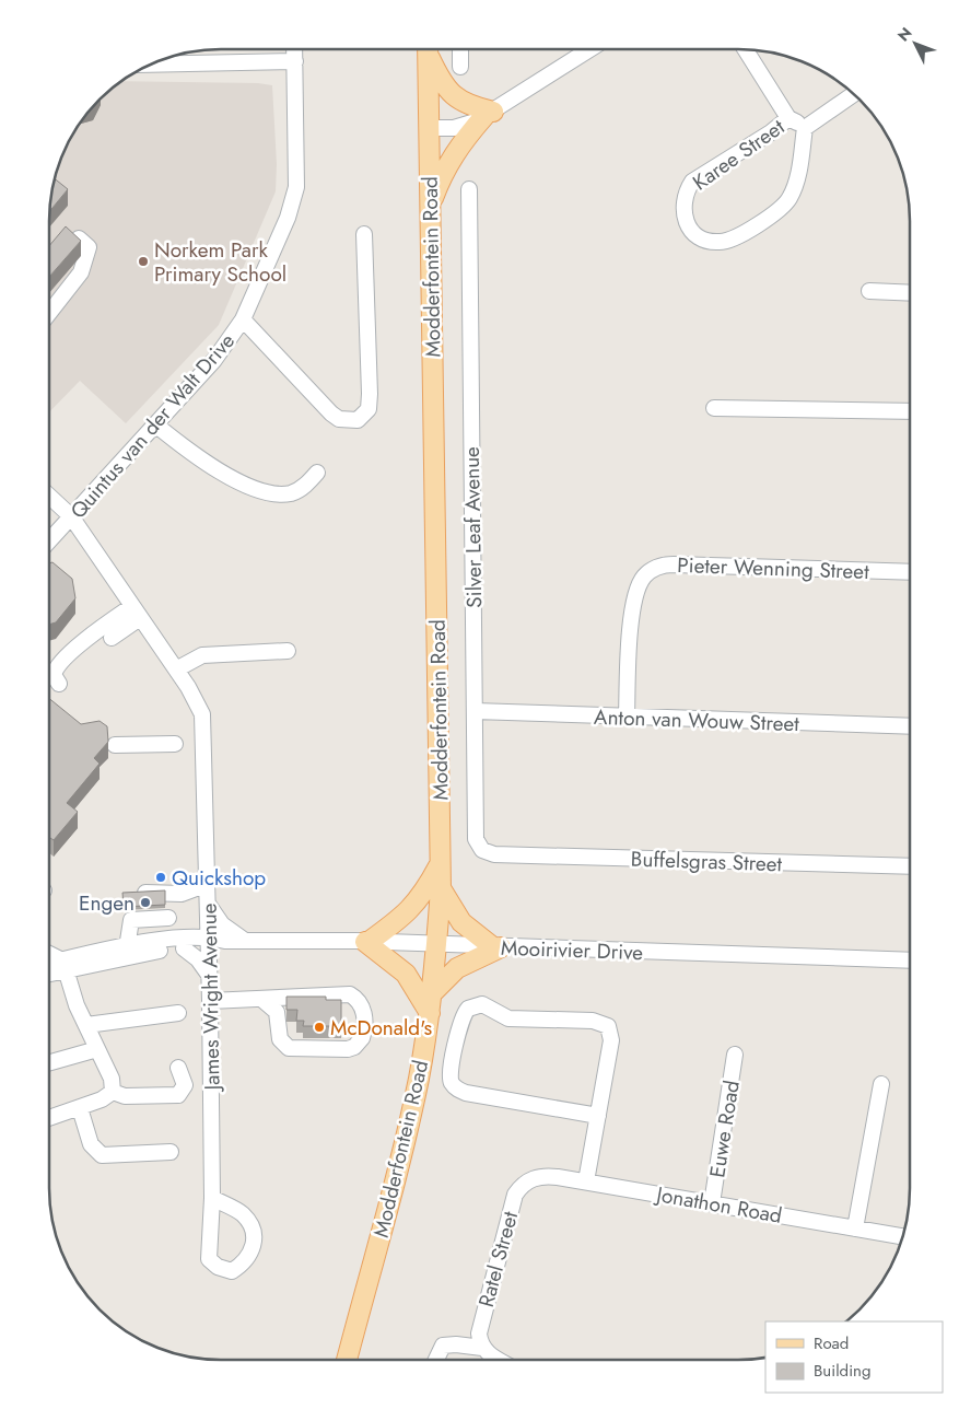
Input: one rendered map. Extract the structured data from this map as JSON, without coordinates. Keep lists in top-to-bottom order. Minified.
{"streets":{"main road":["Modderfontein Road"],"street":["Karee Street","Quintus van der Walt Drive","Silver Leaf Avenue","Pieter Wenning Street","Anton van Wouw Street","Buffelsgras Street","Mooirivier Drive","James Wright Avenue","Euwe Road","Jonathon Road","Ratel Street"]},"crossings":[["Modderfontein Road","Mooirivier Drive"],["Quintus van der Walt Drive","James Wright Avenue"],["Silver Leaf Avenue","Anton van Wouw Street"],["Silver Leaf Avenue","Buffelsgras Street"],["Pieter Wenning Street","Anton van Wouw Street"],["Mooirivier Drive","James Wright Avenue"],["Euwe Road","Jonathon Road"],["Jonathon Road","Ratel Street"]],"places":["Norkem Park Primary School","Quickshop","Engen","McDonald's"],"legend":["Road","Building"],"north":"top left"}
